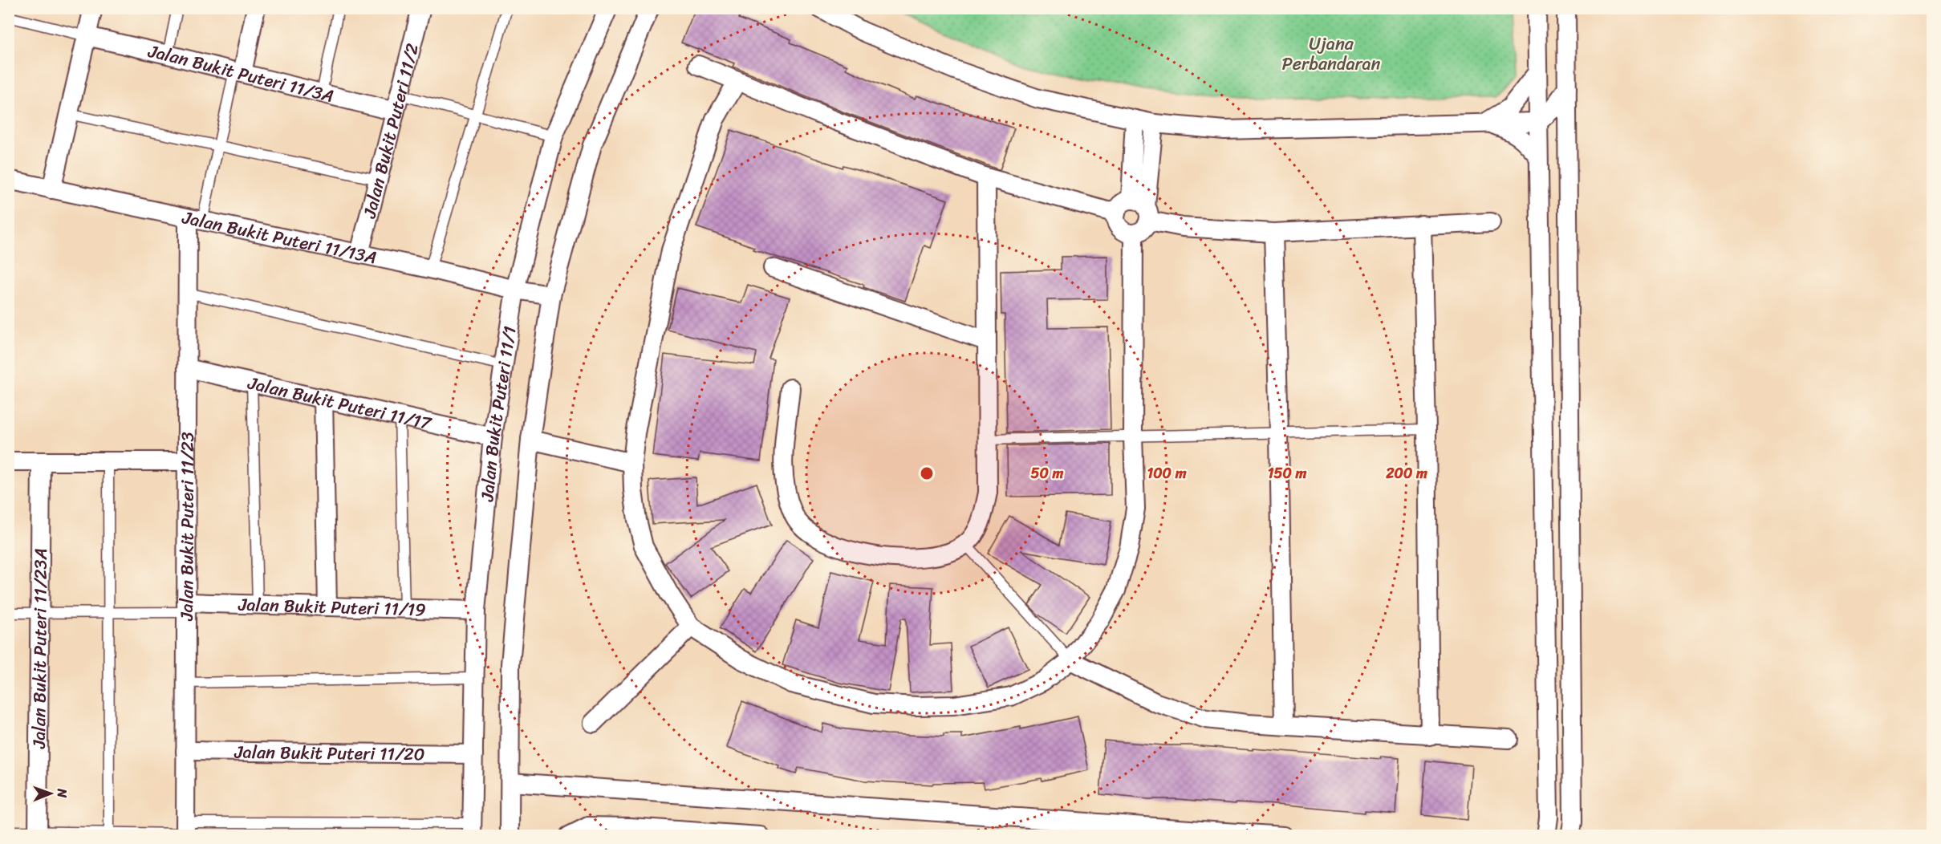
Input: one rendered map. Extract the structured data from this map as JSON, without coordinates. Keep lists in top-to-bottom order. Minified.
{"streets":{"street":["Jalan Bukit Puteri 11/3A","Jalan Bukit Puteri 11/2","Jalan Bukit Puteri 11/13A","Jalan Bukit Puteri 11/17","Jalan Bukit Puteri 11/1","Jalan Bukit Puteri 11/23","Jalan Bukit Puteri 11/19","Jalan Bukit Puteri 11/23A","Jalan Bukit Puteri 11/20"]},"crossings":[["Jalan Bukit Puteri 11/3A","Jalan Bukit Puteri 11/2"],["Jalan Bukit Puteri 11/2","Jalan Bukit Puteri 11/13A"],["Jalan Bukit Puteri 11/13A","Jalan Bukit Puteri 11/1"],["Jalan Bukit Puteri 11/13A","Jalan Bukit Puteri 11/23"],["Jalan Bukit Puteri 11/17","Jalan Bukit Puteri 11/1"],["Jalan Bukit Puteri 11/17","Jalan Bukit Puteri 11/23"],["Jalan Bukit Puteri 11/1","Jalan Bukit Puteri 11/19"],["Jalan Bukit Puteri 11/1","Jalan Bukit Puteri 11/20"],["Jalan Bukit Puteri 11/23","Jalan Bukit Puteri 11/19"],["Jalan Bukit Puteri 11/23","Jalan Bukit Puteri 11/20"]],"parks":["Ujana Perbandaran"],"north":"right","rings":["50 m","100 m","150 m","200 m"]}
